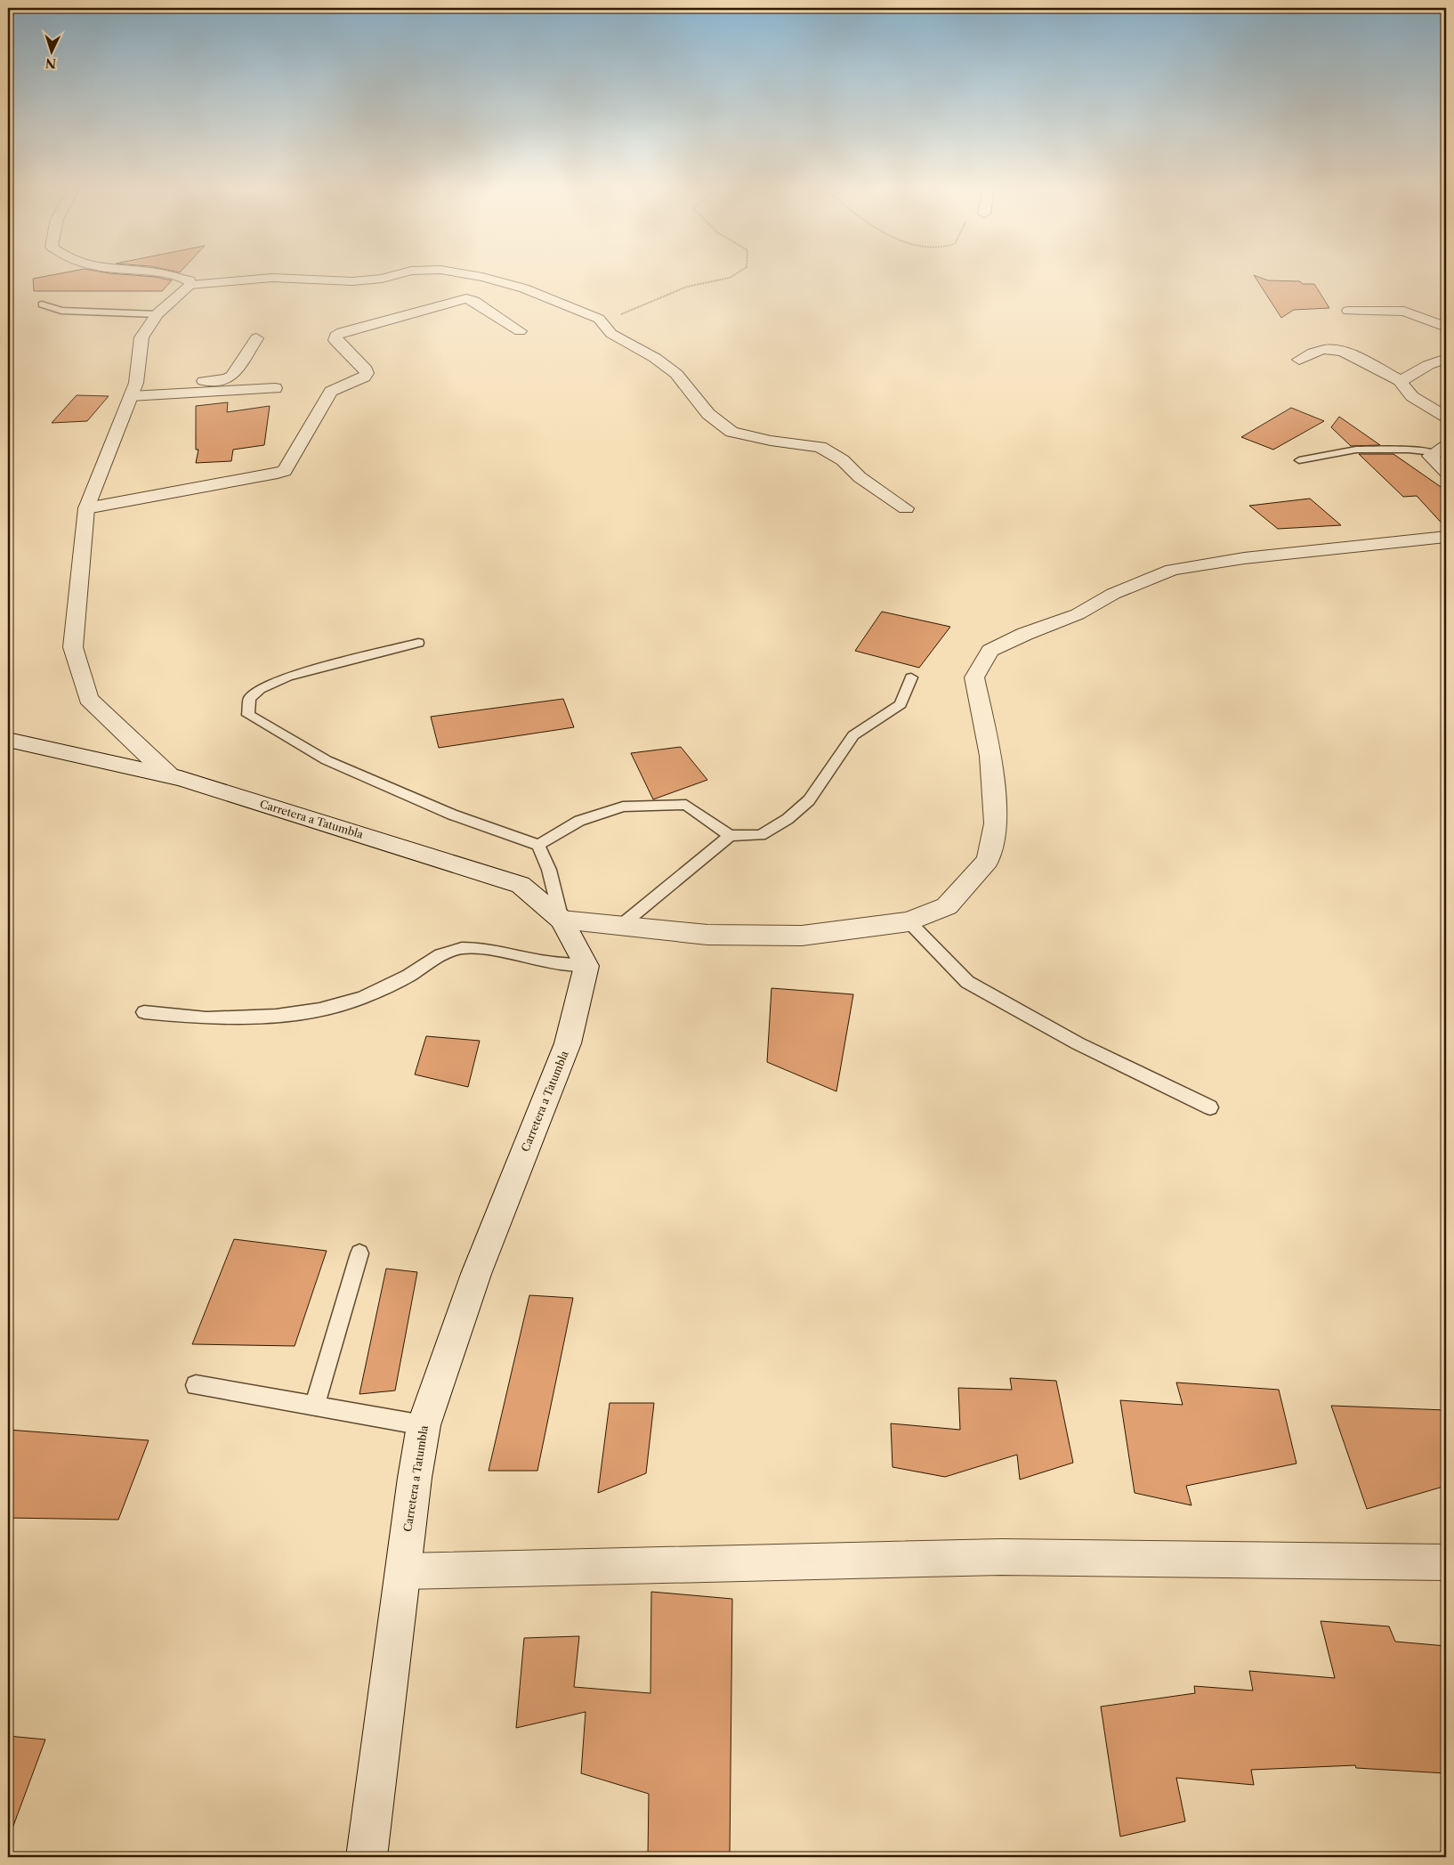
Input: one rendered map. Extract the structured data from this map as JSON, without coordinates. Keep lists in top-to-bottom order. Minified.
{"streets":{"street":["Carretera a Tatumbla"]},"north":"bottom"}
